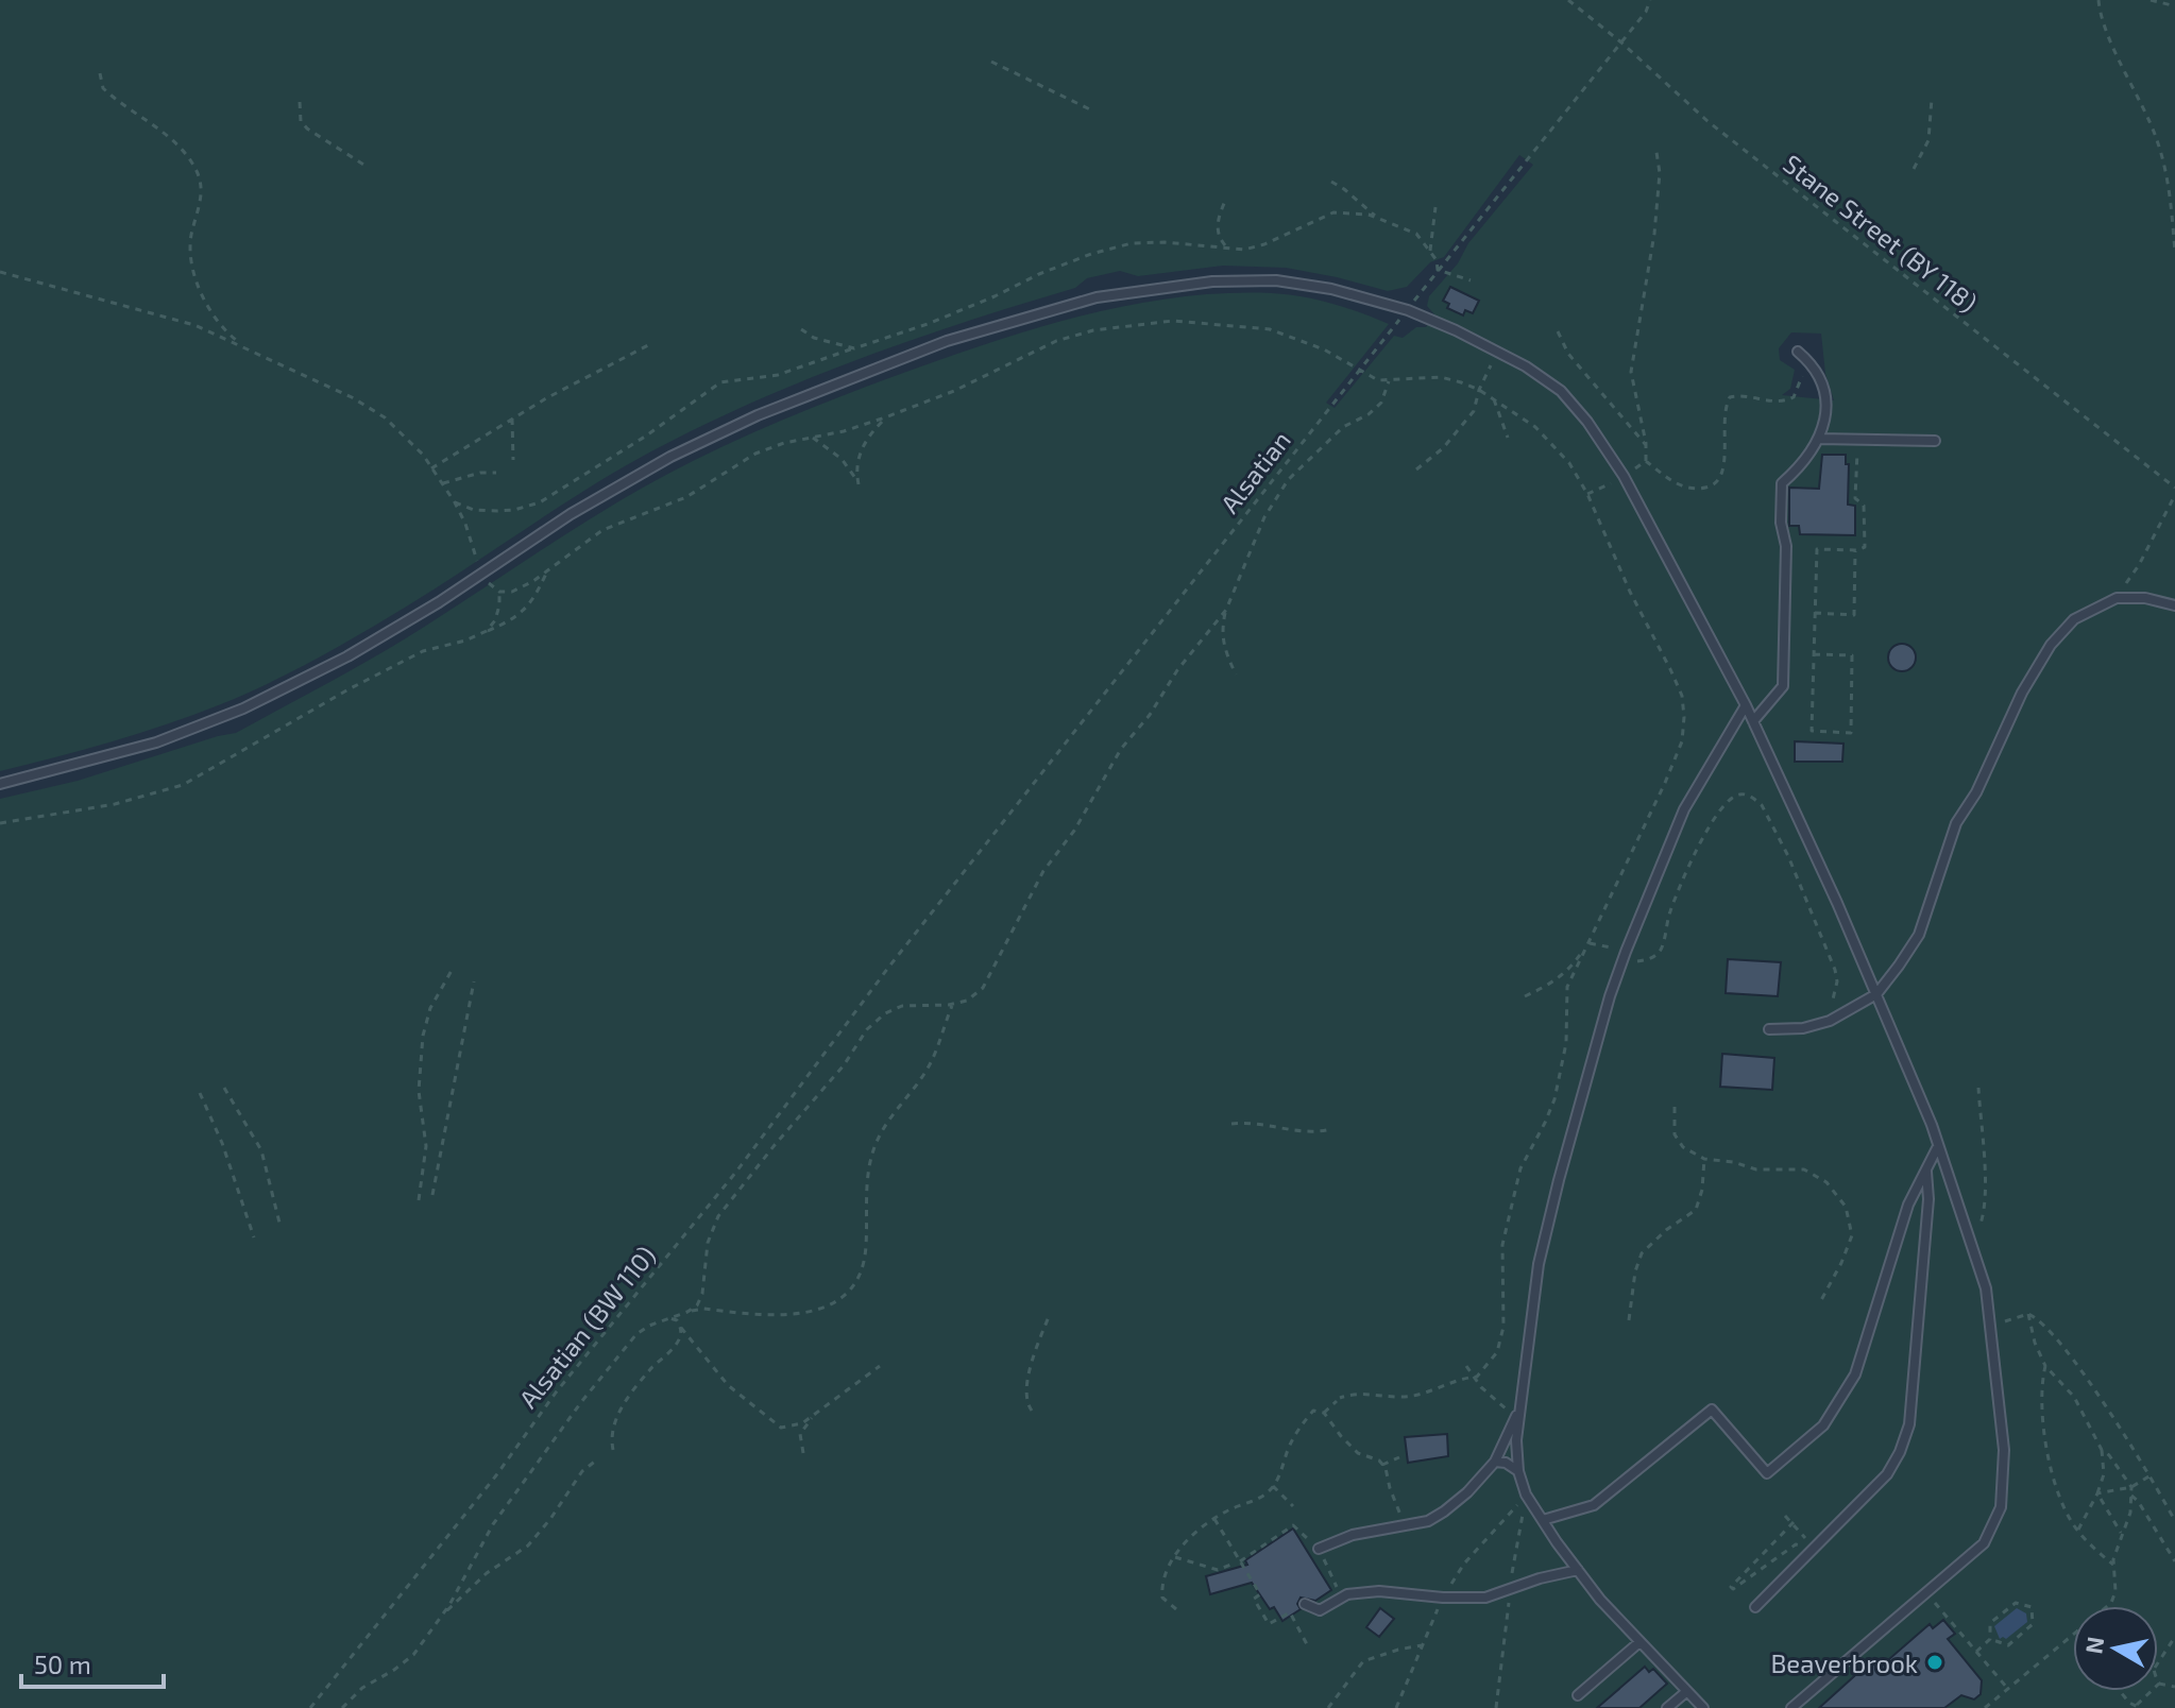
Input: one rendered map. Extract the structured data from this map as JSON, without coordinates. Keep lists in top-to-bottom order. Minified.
{"streets":{"path":["Stane Street (BY 118)","Alsatian","Alsatian (BW 110)"]},"crossings":[["Stane Street (BY 118)","Alsatian"],["Alsatian","Alsatian (BW 110)"]],"places":["Beaverbrook"],"scale_bar":"50 m","north":"left"}
